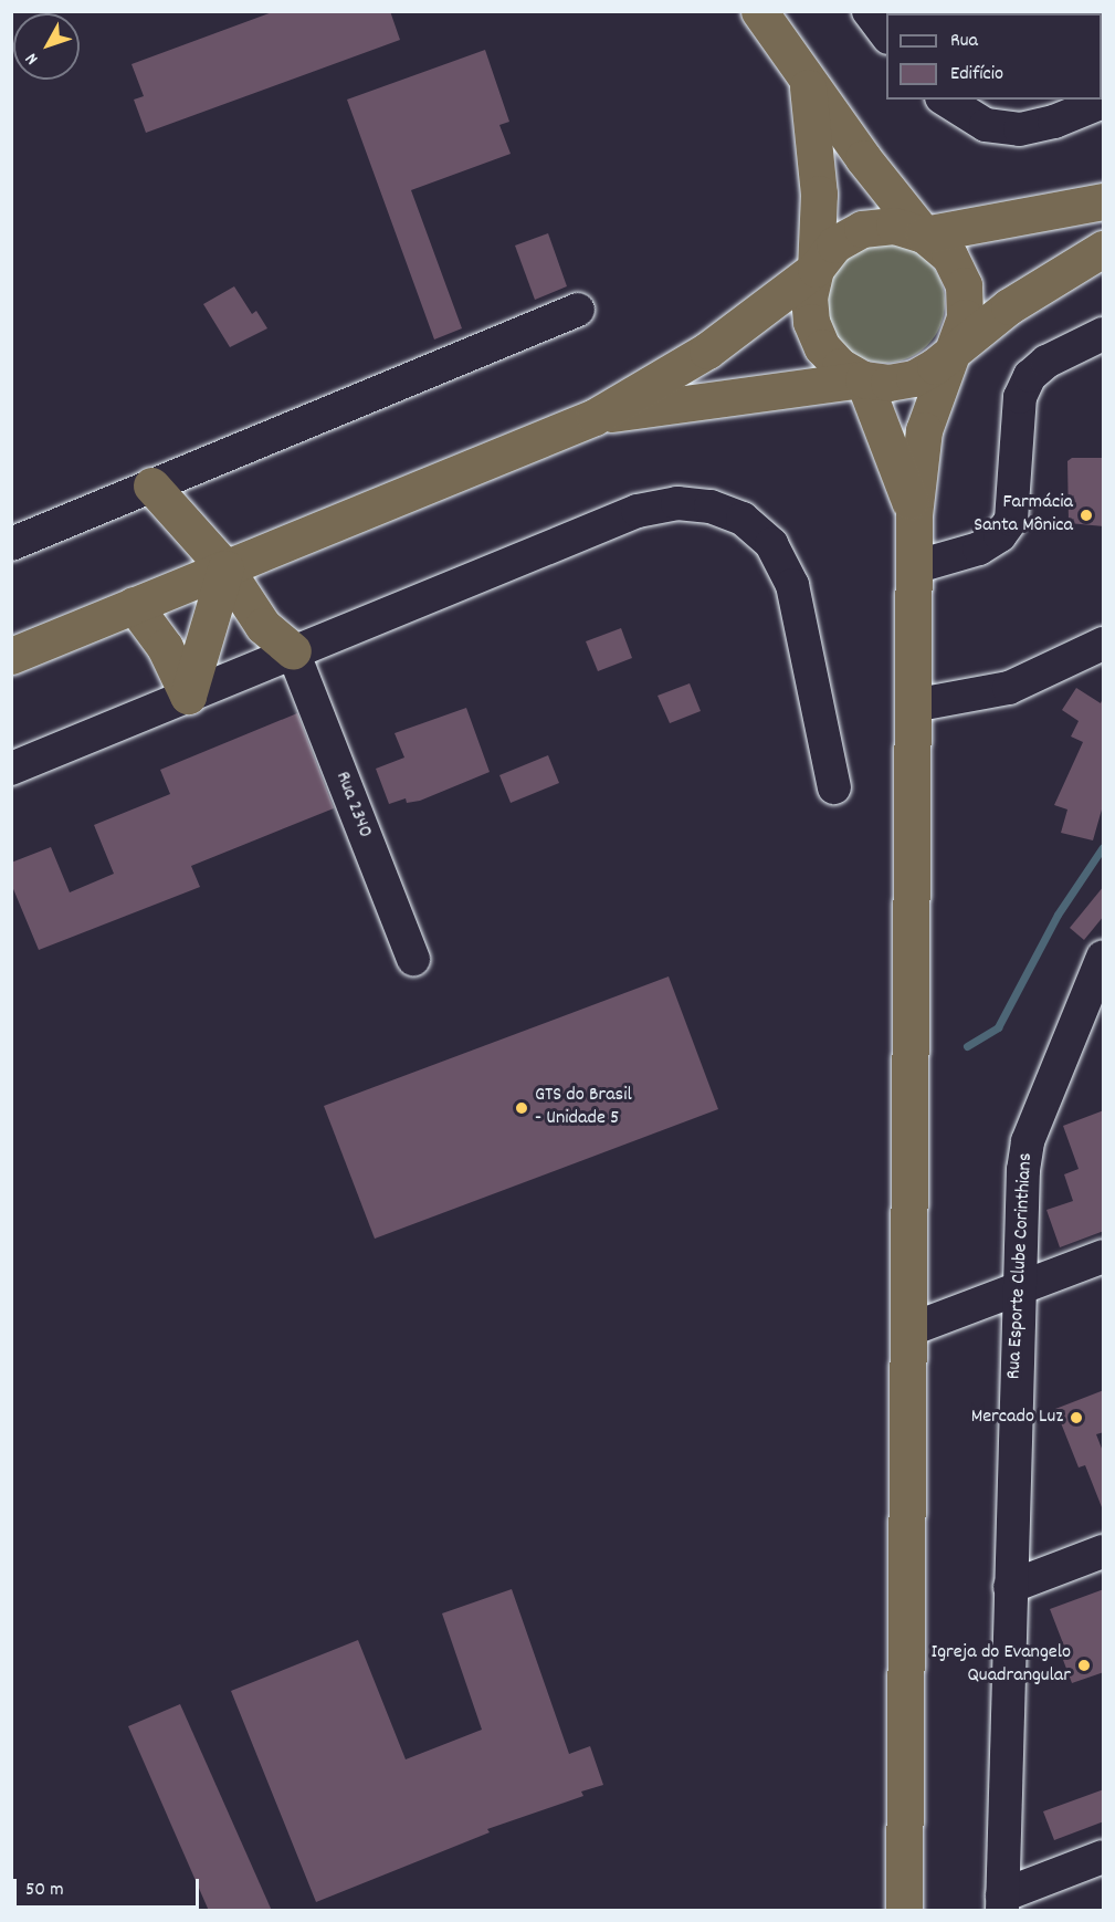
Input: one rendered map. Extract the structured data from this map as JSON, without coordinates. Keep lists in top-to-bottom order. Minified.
{"streets":{"street":["Rua 2340","Rua Esporte Clube Corinthians"]},"places":["Farmácia Santa Mônica","GTS do Brasil - Unidade 5","Mercado Luz","Igreja do Evangelo Quadrangular"],"legend":["Rua","Edifício"],"scale_bar":"50 m","north":"bottom left"}
